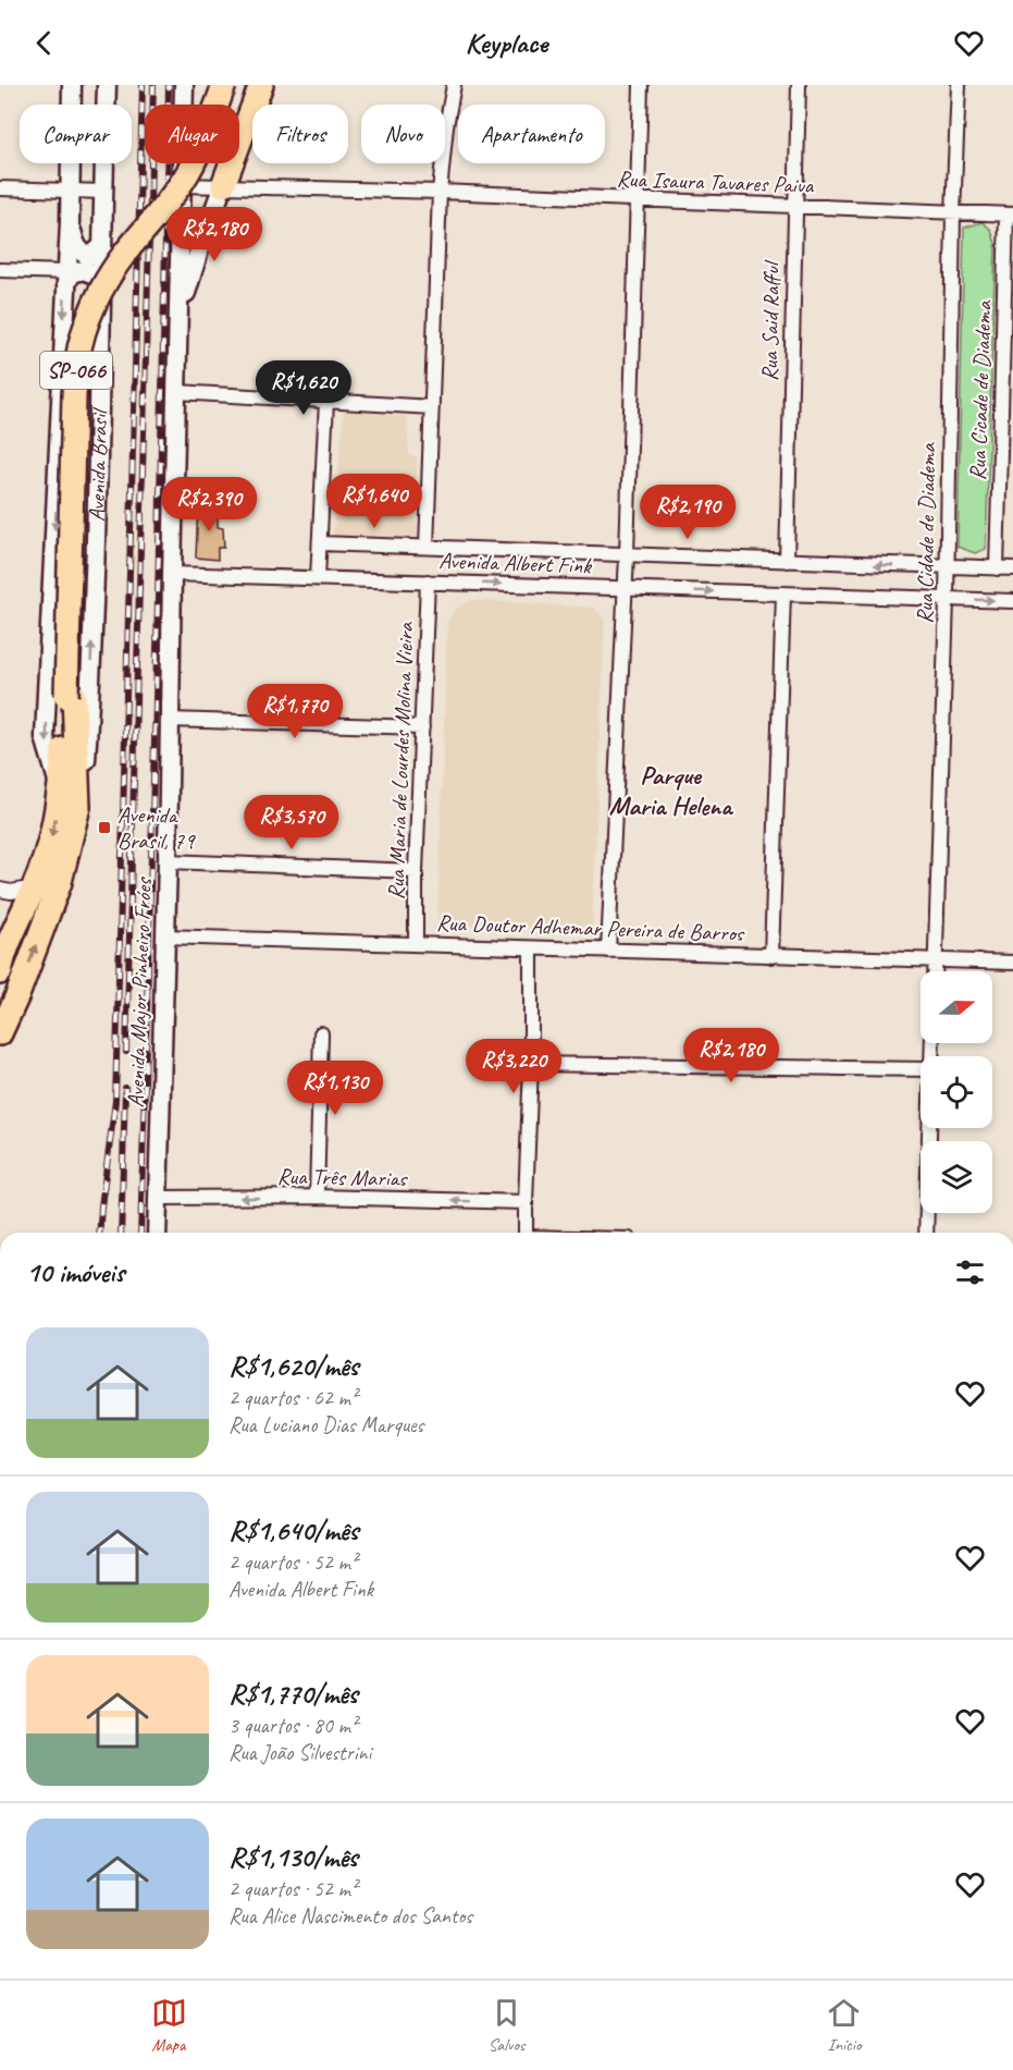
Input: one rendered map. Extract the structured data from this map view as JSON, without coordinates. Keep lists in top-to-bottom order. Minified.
{"streets":{"highway":["SP-066","Avenida Brasil"],"main road":["Avenida Major Pinheiro Fróes"],"street":["Rua Isaura Tavares Paiva","Rua Said Rafful","Rua Cicade de Diadema","Rua Cidade de Diadema","Avenida Albert Fink","Rua Maria de Lourdes Molina Vieira","Rua Doutor Adhemar Pereira de Barros","Rua Três Marias"]},"crossings":[["Rua Isaura Tavares Paiva","Rua Said Rafful"],["Rua Isaura Tavares Paiva","Rua Cicade de Diadema"],["Rua Isaura Tavares Paiva","Rua Cidade de Diadema"],["Rua Isaura Tavares Paiva","Avenida Major Pinheiro Fróes"],["Rua Said Rafful","Avenida Albert Fink"],["SP-066","Avenida Brasil"],["Rua Cicade de Diadema","Avenida Albert Fink"],["Rua Cidade de Diadema","Avenida Albert Fink"],["Rua Cidade de Diadema","Rua Doutor Adhemar Pereira de Barros"],["Avenida Albert Fink","Rua Maria de Lourdes Molina Vieira"],["Avenida Albert Fink","Avenida Major Pinheiro Fróes"],["Rua Maria de Lourdes Molina Vieira","Rua Doutor Adhemar Pereira de Barros"],["Rua Doutor Adhemar Pereira de Barros","Avenida Major Pinheiro Fróes"],["Avenida Major Pinheiro Fróes","Rua Três Marias"]],"one_way":["Rua Três Marias"],"districts":["Parque Maria Helena"],"places":{"transit":["Avenida Brasil, 79"]},"north":"right","page":{"header":"Keyplace","chip":["Comprar","Alugar","Filtros","Novo","Apartamento"],"price":["R$2,180","R$1,620","R$1,640","R$2,390","R$2,190","R$1,770","R$3,570","R$2,180","R$3,220","R$1,130"],"heading":"10 imóveis","list":[{"name":"R$1,620/mês","note":"2 quartos · 62 m² · Rua Luciano Dias Marques"},{"name":"R$1,640/mês","note":"2 quartos · 52 m² · Avenida Albert Fink"},{"name":"R$1,770/mês","note":"3 quartos · 80 m² · Rua João Silvestrini"},{"name":"R$1,130/mês","note":"2 quartos · 52 m² · Rua Alice Nascimento dos Santos"}],"tabs":["Mapa","Salvos","Início"]}}
